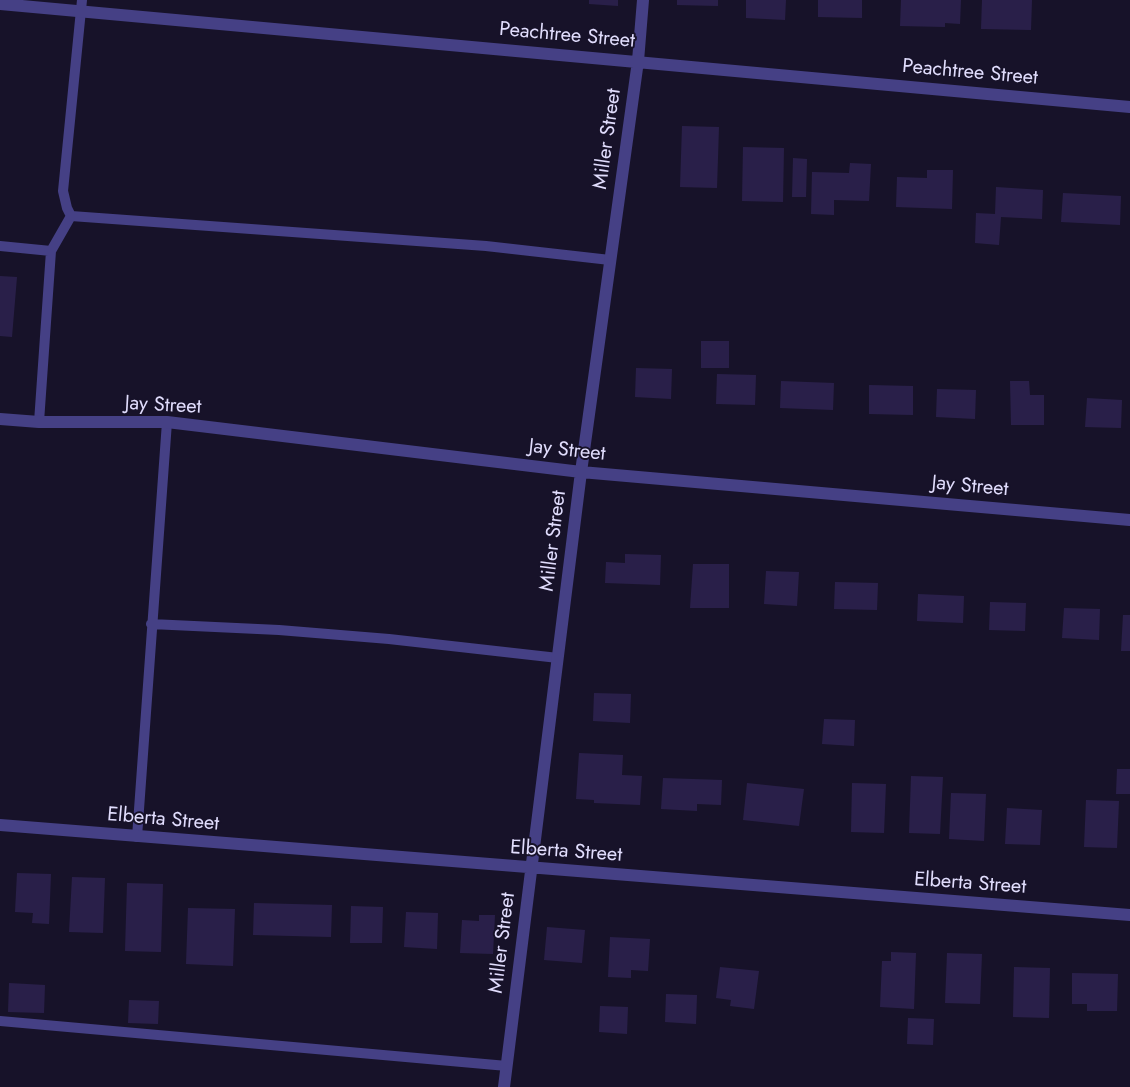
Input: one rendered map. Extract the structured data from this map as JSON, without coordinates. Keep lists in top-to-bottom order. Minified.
{"streets":{"street":["Peachtree Street","Miller Street","Jay Street","Elberta Street"]},"crossings":[["Peachtree Street","Miller Street"],["Miller Street","Jay Street"],["Miller Street","Elberta Street"]]}
